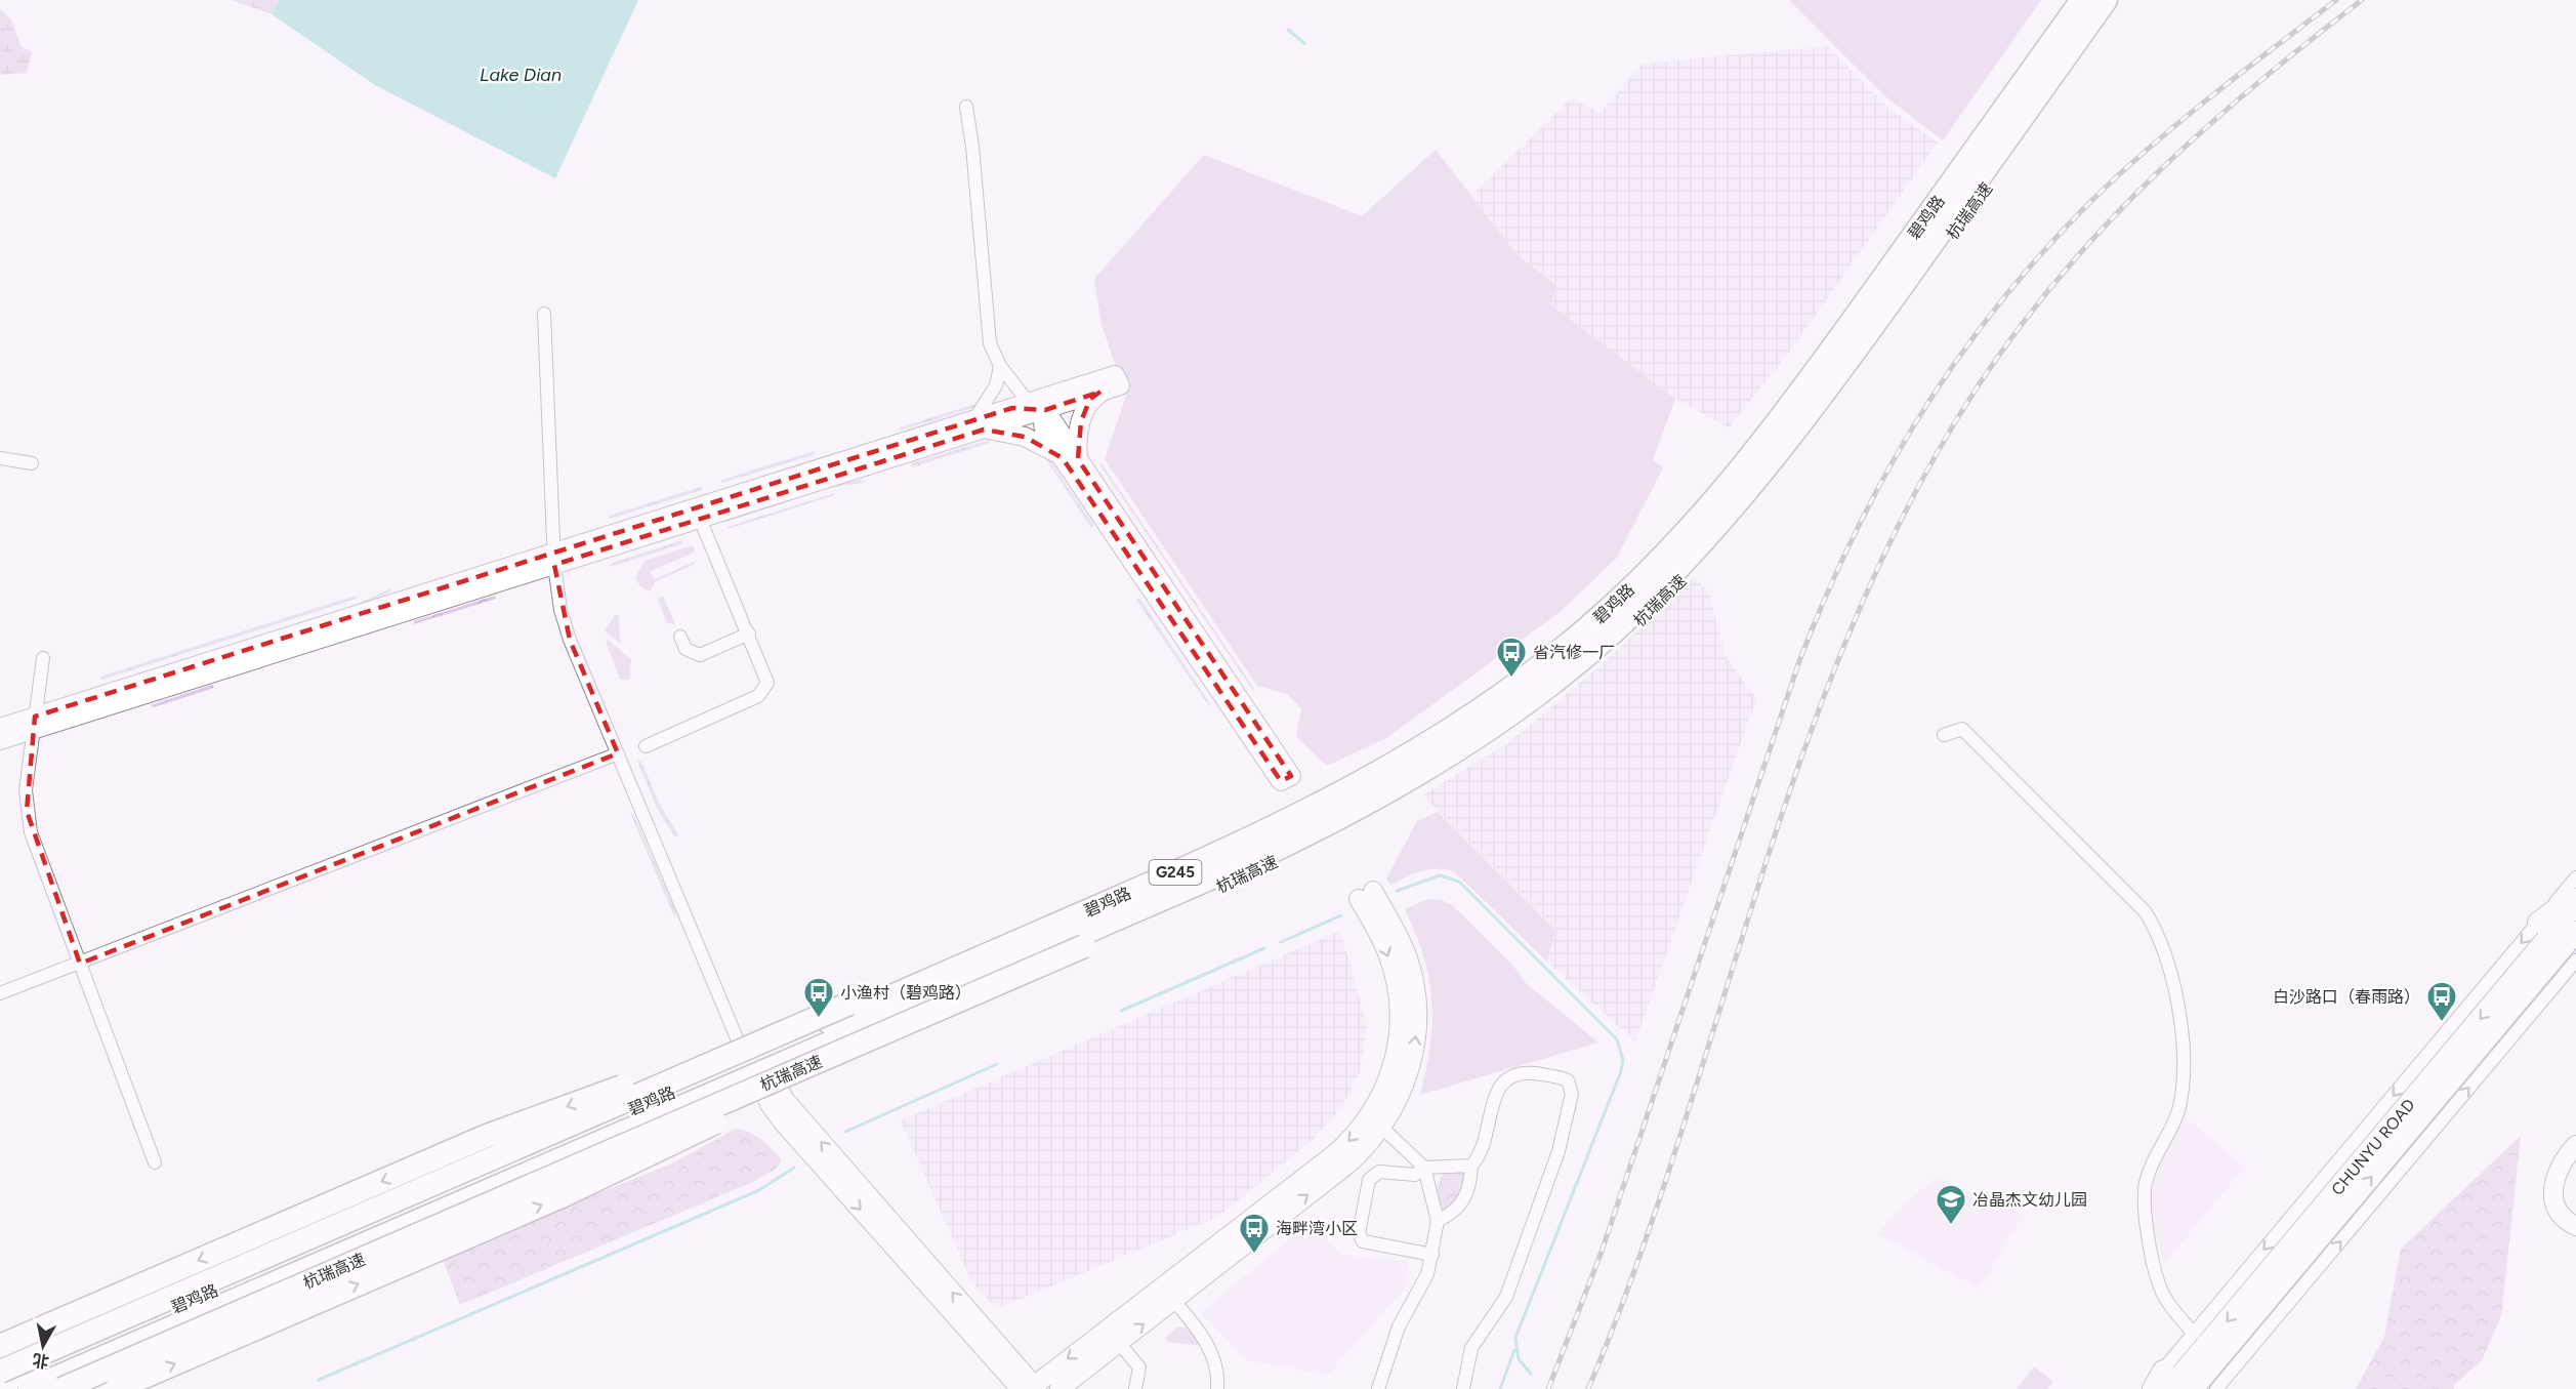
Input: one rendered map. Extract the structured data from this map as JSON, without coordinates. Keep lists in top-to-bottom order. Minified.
{"streets":{"highway":["杭瑞高速","碧鸡路","G245"],"main road":["CHUNYU ROAD"]},"water":["Lake Dian"],"places":{"bus stop":["省汽修一厂","小渔村（碧鸡路）","白沙路口（春雨路）","海畔湾小区"],"school or university":["冶晶杰文幼儿园"]},"north":"bottom"}
